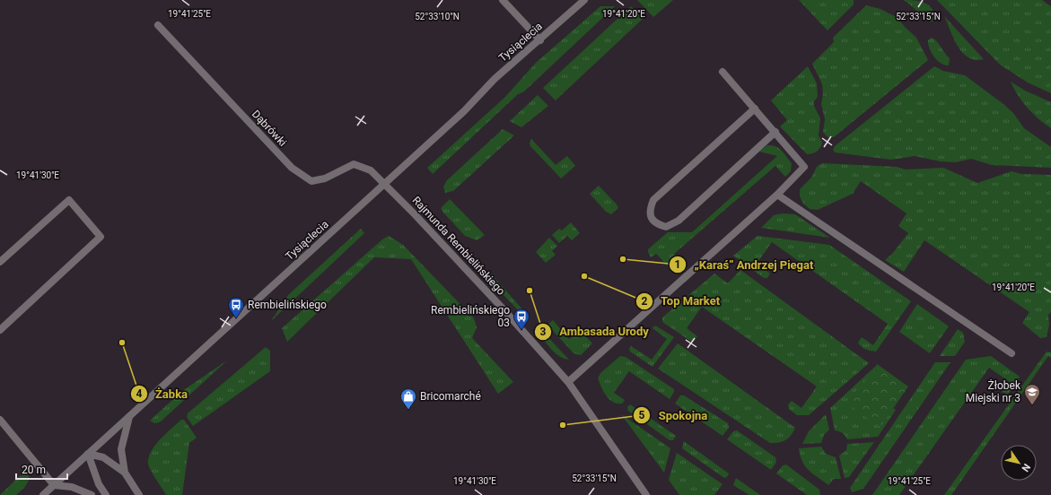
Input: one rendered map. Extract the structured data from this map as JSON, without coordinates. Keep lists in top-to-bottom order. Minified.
{"streets":{"street":["Tysiąclecia","Dąbrówki","Rajmunda Rembielińskiego"]},"crossings":[["Tysiąclecia","Dąbrówki"],["Tysiąclecia","Rajmunda Rembielińskiego"],["Dąbrówki","Rajmunda Rembielińskiego"]],"places":{"other":["„Karaś” Andrzej Piegat","Top Market","Ambasada Urody","Żabka","Spokojna"],"bus stop":["Rembielińskiego","Rembielińskiego 03"],"school or university":["Żłobek Miejski nr 3"],"shop":["Bricomarché"]},"scale_bar":"20 m","north":"bottom right","coordinates":["19°41'25\"E","19°41'20\"E","52°33'10\"N","52°33'15\"N","19°41'30\"E"]}
